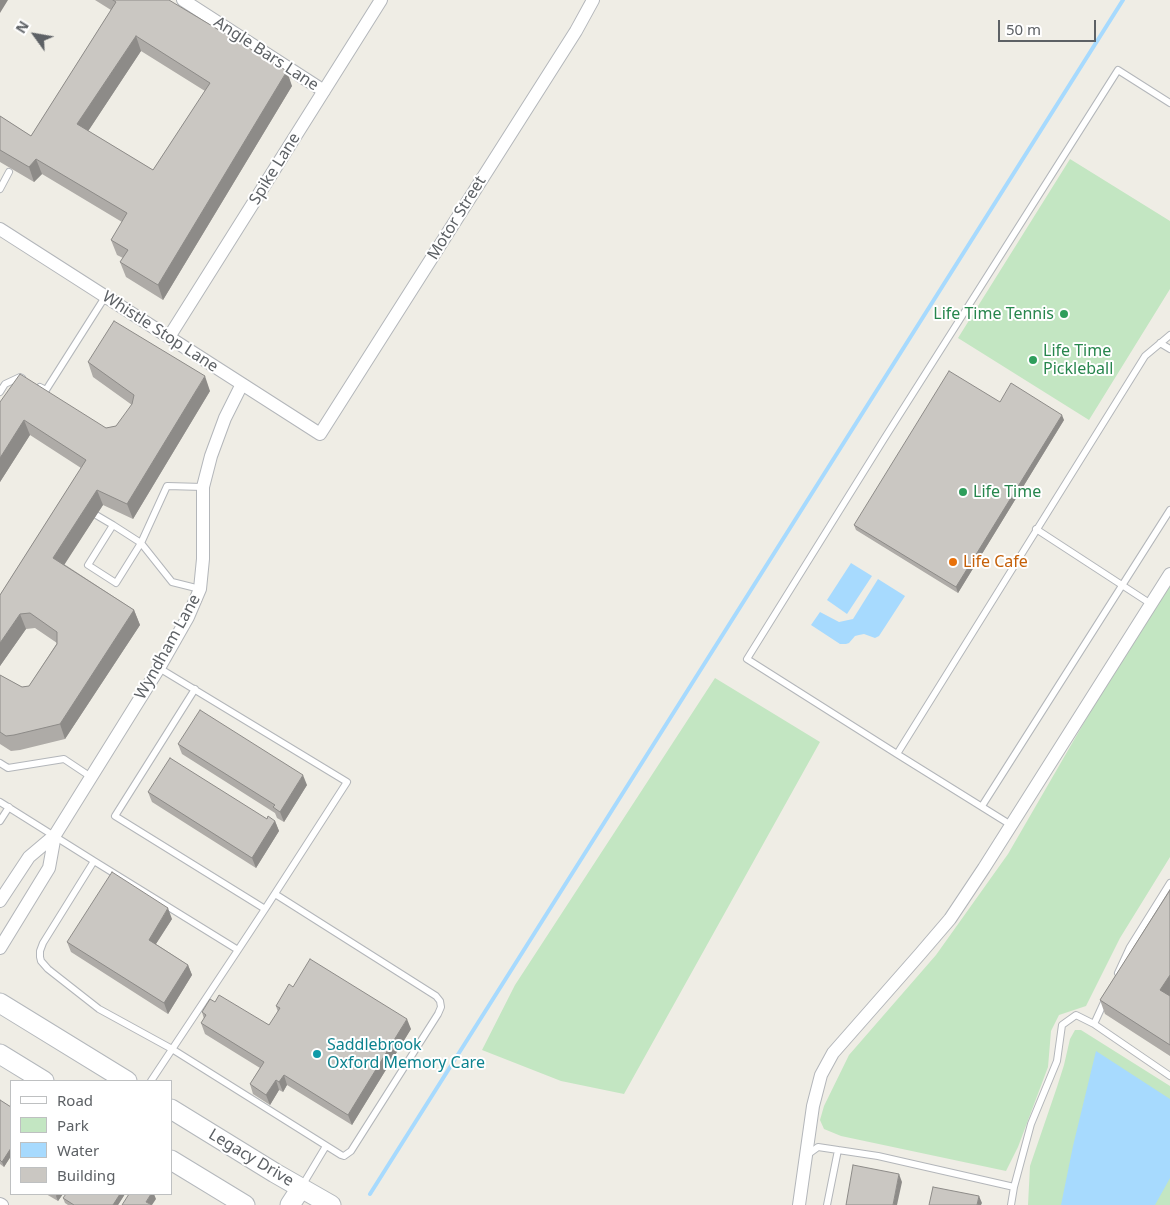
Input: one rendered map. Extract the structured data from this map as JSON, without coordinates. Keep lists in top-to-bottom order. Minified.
{"streets":{"main road":["Legacy Drive"],"street":["Angle Bars Lane","Spike Lane","Motor Street","Whistle Stop Lane","Wyndham Lane"]},"crossings":[["Angle Bars Lane","Spike Lane"],["Spike Lane","Whistle Stop Lane"],["Motor Street","Whistle Stop Lane"],["Whistle Stop Lane","Wyndham Lane"]],"places":["Life Time Tennis","Life Time Pickleball","Life Time","Life Cafe","Saddlebrook Oxford Memory Care"],"legend":["Road","Park","Water","Building"],"scale_bar":"50 m","north":"top left"}
